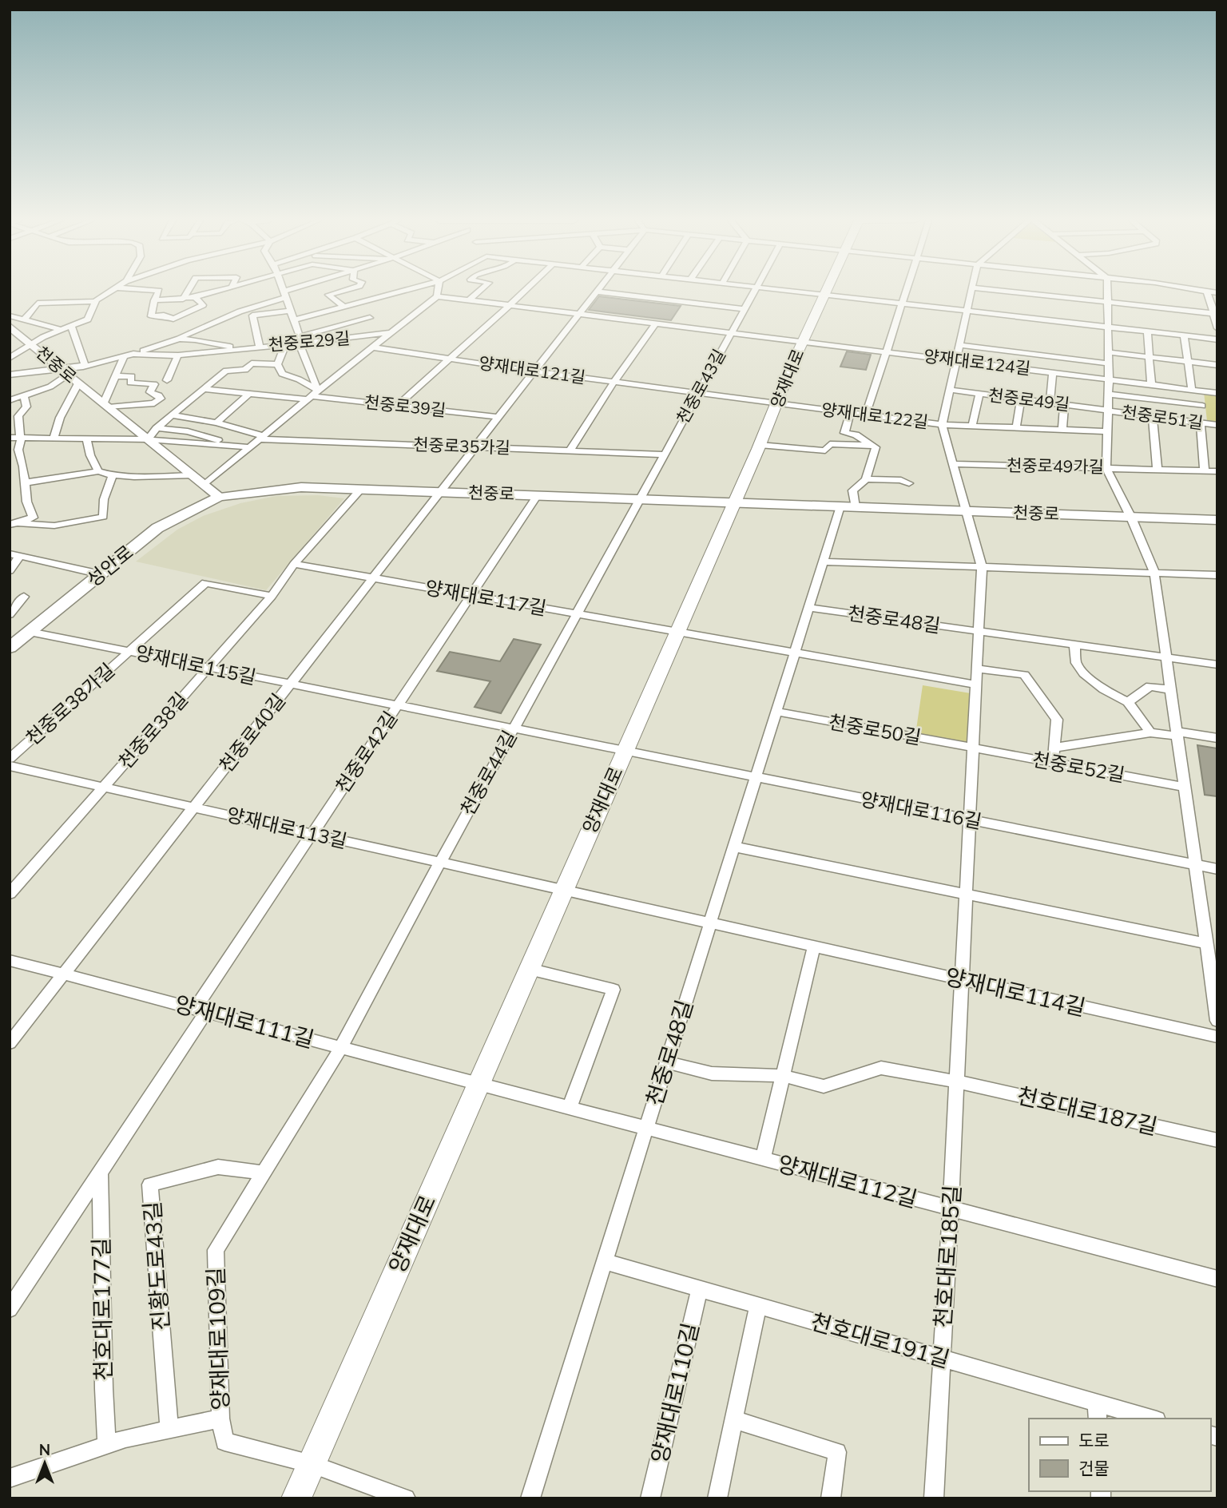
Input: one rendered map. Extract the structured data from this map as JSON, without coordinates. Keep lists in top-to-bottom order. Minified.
{"streets":{"main road":["천중로","양재대로","성안로"],"street":["천중로29길","양재대로124길","양재대로121길","천중로43길","천중로49길","천중로39길","양재대로122길","천중로51길","천중로35가길","천중로49가길","양재대로117길","천중로48길","양재대로115길","천중로38가길","천중로50길","천중로38길","천중로40길","천중로42길","천중로52길","천중로44길","양재대로116길","양재대로113길","양재대로114길","양재대로111길","천호대로187길","양재대로112길","천호대로185길","진황도로43길","천호대로177길","양재대로109길","천호대로191길","양재대로110길"]},"crossings":[["천중로29길","천중로"],["양재대로124길","양재대로"],["양재대로124길","천중로43길"],["양재대로124길","천중로51길"],["천중로","양재대로"],["천중로","천중로43길"],["천중로","천중로51길"],["천중로","성안로"],["천중로","천중로48길"],["천중로","천중로38길"],["천중로","천중로40길"],["천중로","천중로42길"],["천중로","천중로44길"],["양재대로121길","양재대로"],["양재대로121길","천중로43길"],["양재대로121길","천중로39길"],["양재대로121길","양재대로122길"],["양재대로121길","천중로35가길"],["양재대로","양재대로122길"],["양재대로","양재대로117길"],["양재대로","양재대로115길"],["양재대로","양재대로116길"],["양재대로","양재대로113길"],["양재대로","양재대로114길"],["양재대로","양재대로111길"],["양재대로","양재대로112길"],["양재대로","양재대로109길"],["천중로43길","천중로35가길"],["천중로43길","천중로44길"],["천중로49길","천중로51길"],["양재대로122길","천중로51길"],["천중로51길","천중로49가길"],["성안로","양재대로115길"],["양재대로117길","천중로38길"],["양재대로117길","천중로40길"],["양재대로117길","천중로42길"],["양재대로117길","천중로44길"],["천중로48길","천중로50길"],["천중로48길","양재대로116길"],["천중로48길","양재대로114길"],["천중로48길","양재대로112길"],["천중로48길","천호대로191길"],["양재대로115길","천중로38가길"],["양재대로115길","천중로38길"],["양재대로115길","천중로40길"],["양재대로115길","천중로42길"],["양재대로115길","천중로44길"],["양재대로115길","양재대로116길"],["천중로38가길","천중로38길"],["천중로50길","천중로52길"],["천중로38길","양재대로113길"],["천중로40길","양재대로113길"],["천중로40길","양재대로111길"],["천중로42길","양재대로113길"],["천중로42길","양재대로111길"],["천중로42길","천호대로177길"],["천중로44길","양재대로113길"],["천중로44길","양재대로111길"],["천중로44길","양재대로109길"],["양재대로116길","천호대로185길"],["양재대로113길","양재대로114길"],["양재대로114길","천호대로185길"],["양재대로111길","양재대로112길"],["양재대로111길","천호대로177길"],["양재대로111길","양재대로109길"],["천호대로187길","천호대로185길"],["양재대로112길","천호대로185길"],["천호대로185길","천호대로191길"],["진황도로43길","양재대로109길"],["천호대로191길","양재대로110길"]],"legend":["도로","건물"],"north":"top"}
